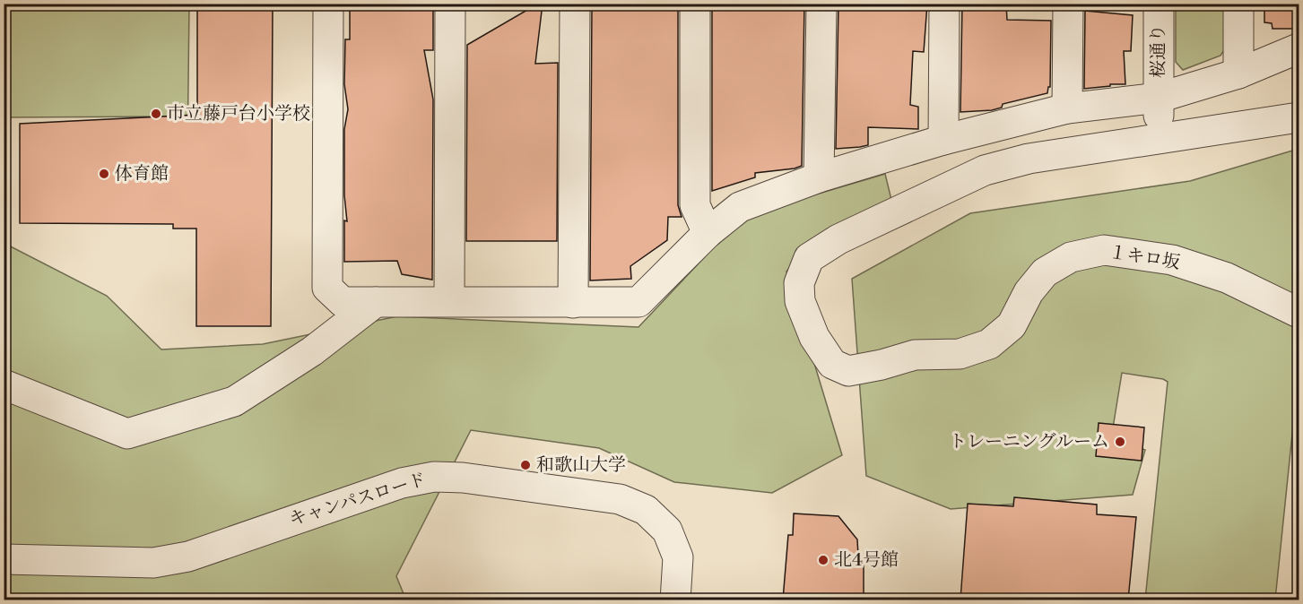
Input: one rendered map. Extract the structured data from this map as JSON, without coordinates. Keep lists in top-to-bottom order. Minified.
{"streets":{"street":["桜通り","１キロ坂","キャンパスロード"]},"crossings":[["桜通り","１キロ坂"]],"places":["市立藤戸台小学校","体育館","トレーニングルーム","和歌山大学","北4号館"]}
